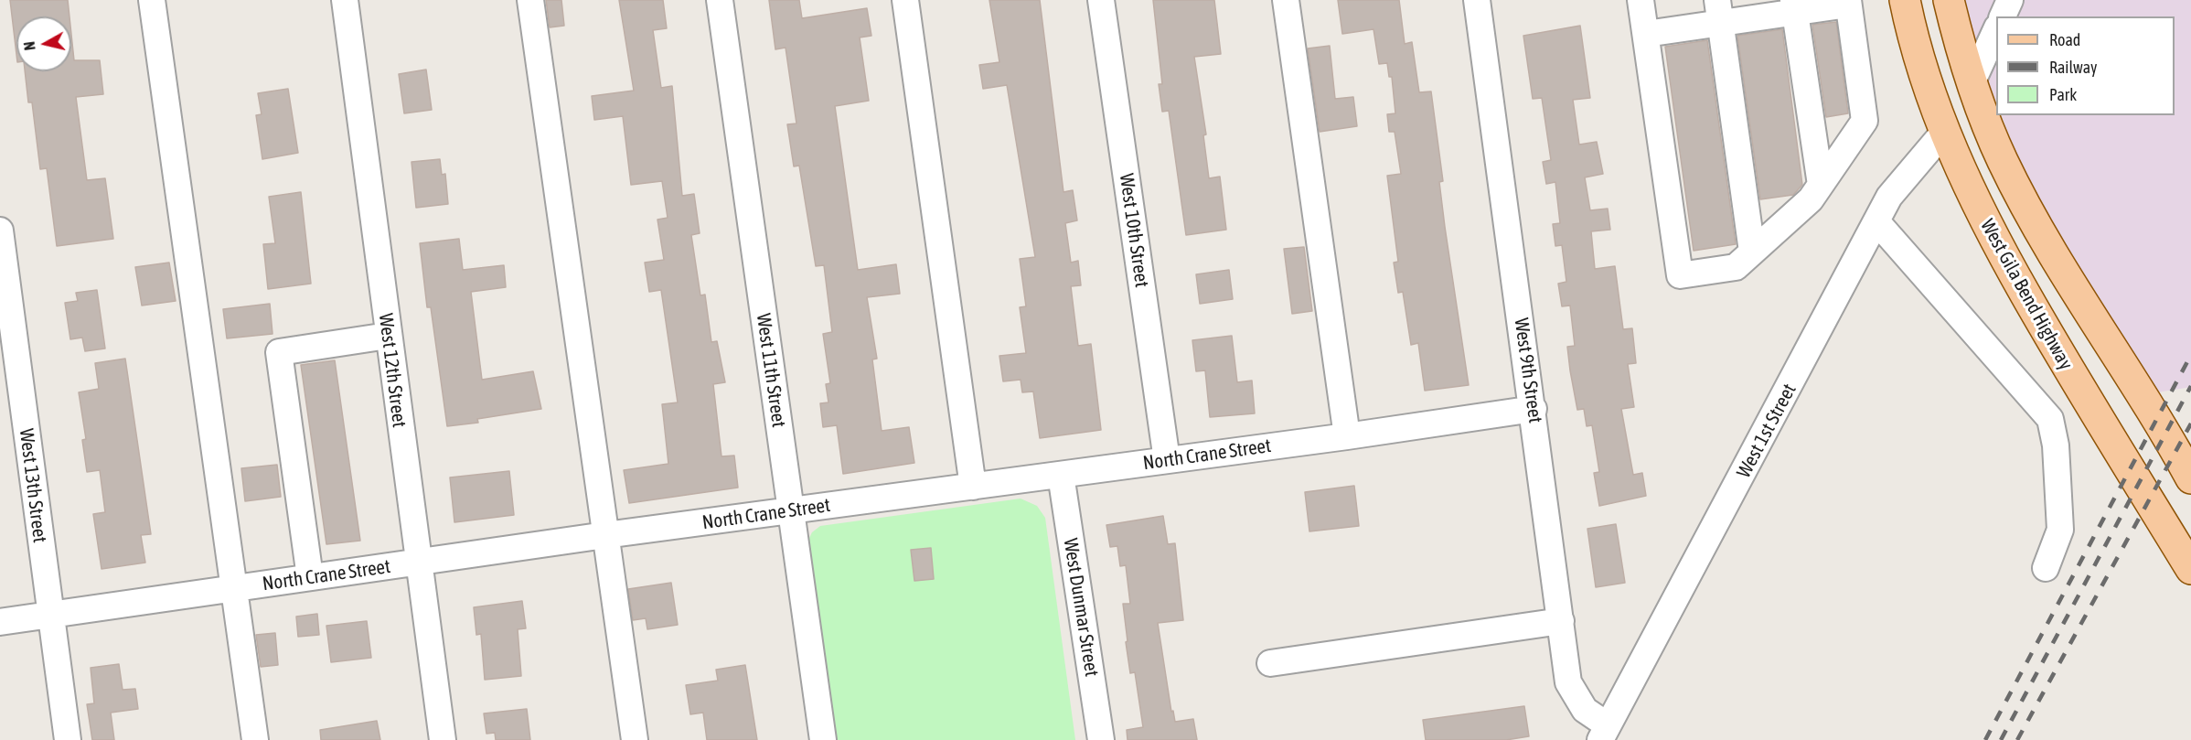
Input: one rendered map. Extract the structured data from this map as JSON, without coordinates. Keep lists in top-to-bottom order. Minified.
{"streets":{"main road":["West Gila Bend Highway"],"street":["West 10th Street","West 12th Street","West 11th Street","West 9th Street","West 1st Street","North Crane Street","West 13th Street","West Dunmar Street"]},"crossings":[["West 10th Street","North Crane Street"],["West Gila Bend Highway","West 1st Street"],["West 12th Street","North Crane Street"],["West 11th Street","North Crane Street"],["West 9th Street","West 1st Street"],["West 9th Street","North Crane Street"],["North Crane Street","West 13th Street"],["North Crane Street","West Dunmar Street"]],"legend":["Road","Railway","Park"],"north":"left"}
